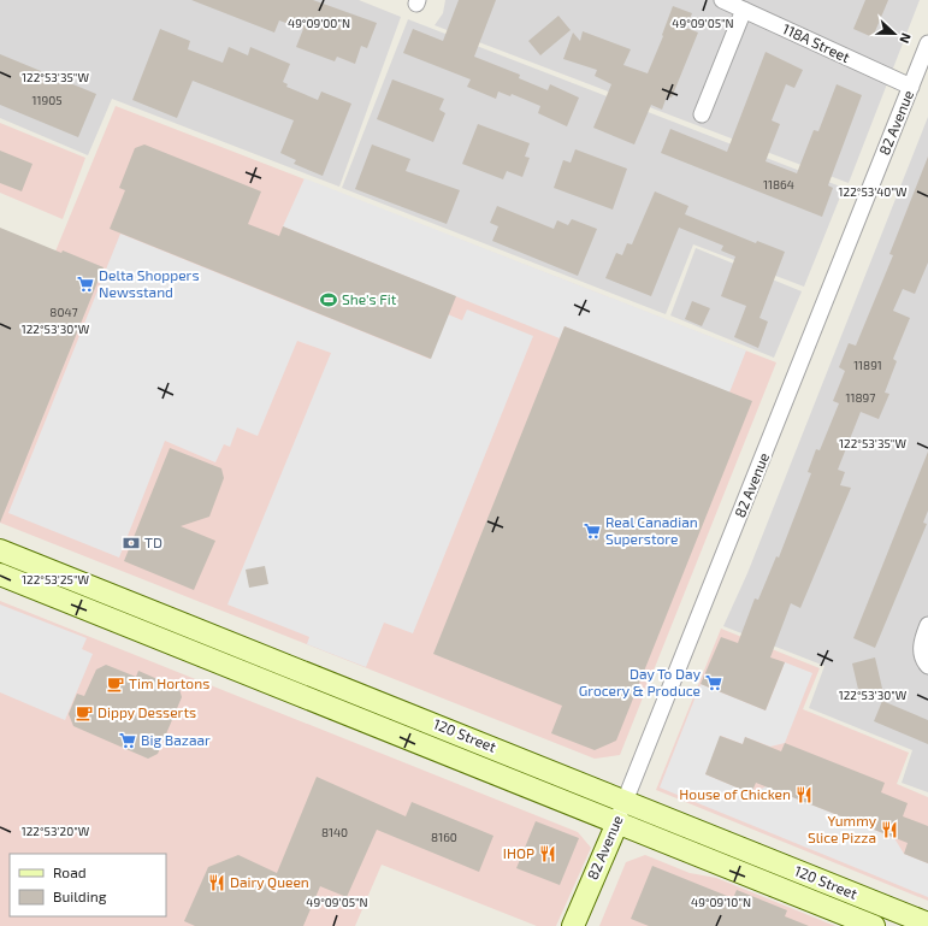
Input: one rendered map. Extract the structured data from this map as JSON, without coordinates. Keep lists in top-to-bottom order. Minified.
{"streets":{"main road":["82 Avenue","120 Street"],"street":["118A Street"]},"crossings":[["118A Street","82 Avenue"],["82 Avenue","120 Street"]],"places":{"supermarket":["Delta Shoppers Newsstand","Real Canadian Superstore","Day To Day Grocery & Produce","Big Bazaar"],"sports":["She's Fit"],"bank":["TD"],"cafe":["Tim Hortons","Dippy Desserts"],"restaurant":["House of Chicken","Yummy Slice Pizza","IHOP","Dairy Queen"]},"house_numbers":["11905","11864","8047","11891","11897","8140","8160"],"legend":["Road","Building"],"north":"right","coordinates":["49°09'00\"N","49°09'05\"N","122°53'35\"W","122°53'40\"W","122°53'30\"W","122°53'25\"W","122°53'20\"W","49°09'10\"N"]}
